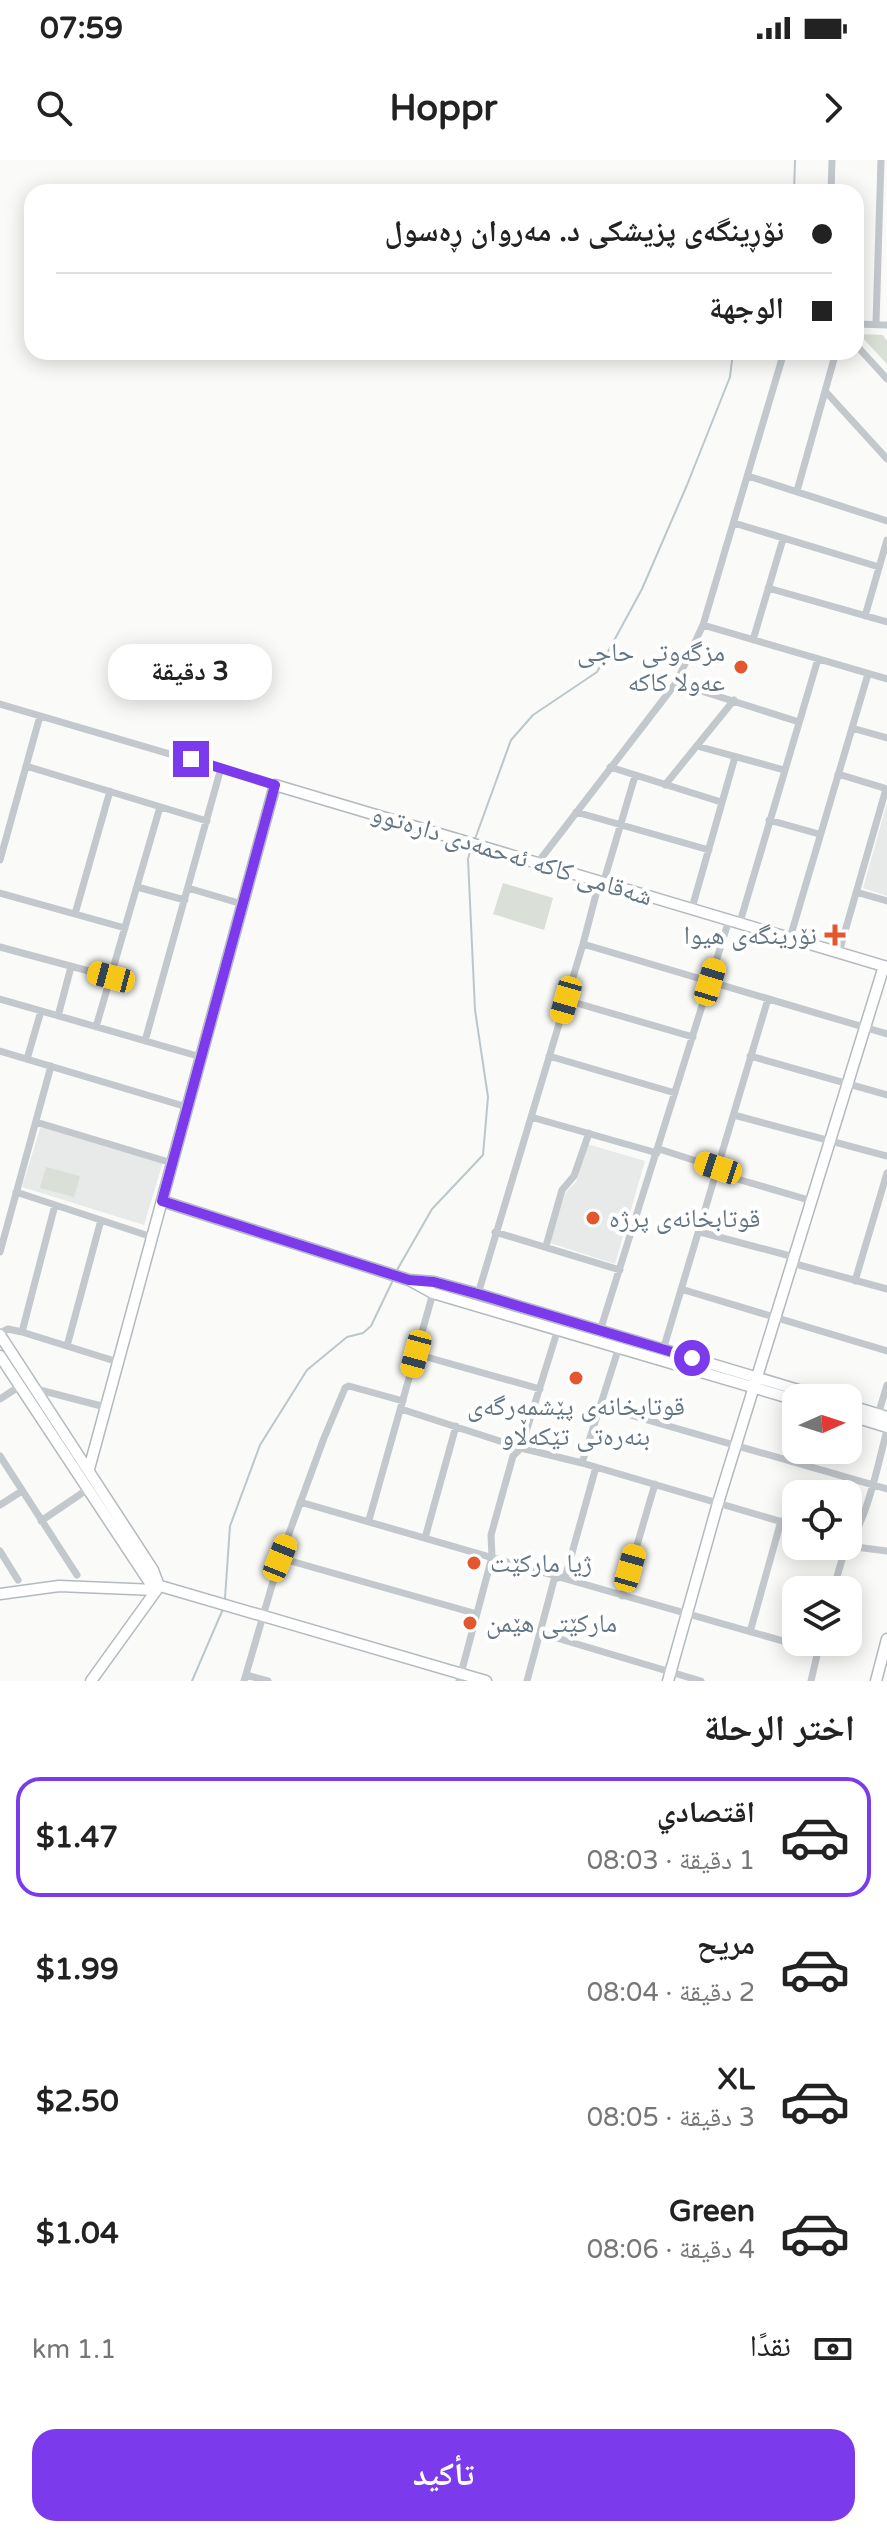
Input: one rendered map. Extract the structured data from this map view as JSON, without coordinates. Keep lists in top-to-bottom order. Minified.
{"streets":{"street":["شەقامی کاکە ئەحمەدی دارەتوو"]},"places":{"other":["مزگەوتی حاجی عەولا کاکە","قوتابخانەی پرژە","قوتابخانەی پێشمەرگەی بنەرەتی تێکەڵاو","ژیا مارکێت","مارکێتی هێمن"],"health":["نۆرینگەی هیوا"]},"north":"right","page":{"status":"07:59","header":"Hoppr","banner":["نۆڕینگەی پزیشکی د. مەروان ڕەسول","الوجهة"],"bubble":"3 دقيقة","heading":"اختر الرحلة","list":[{"name":"اقتصادي","note":"1 دقيقة · 08:03","value":"$1.47"},{"name":"مريح","note":"2 دقيقة · 08:04","value":"$1.99"},{"name":"XL","note":"3 دقيقة · 08:05","value":"$2.50"},{"name":"Green","note":"4 دقيقة · 08:06","value":"$1.04"}],"pay":["نقدًا","1.1 km"],"buttons":"تأكيد"}}
